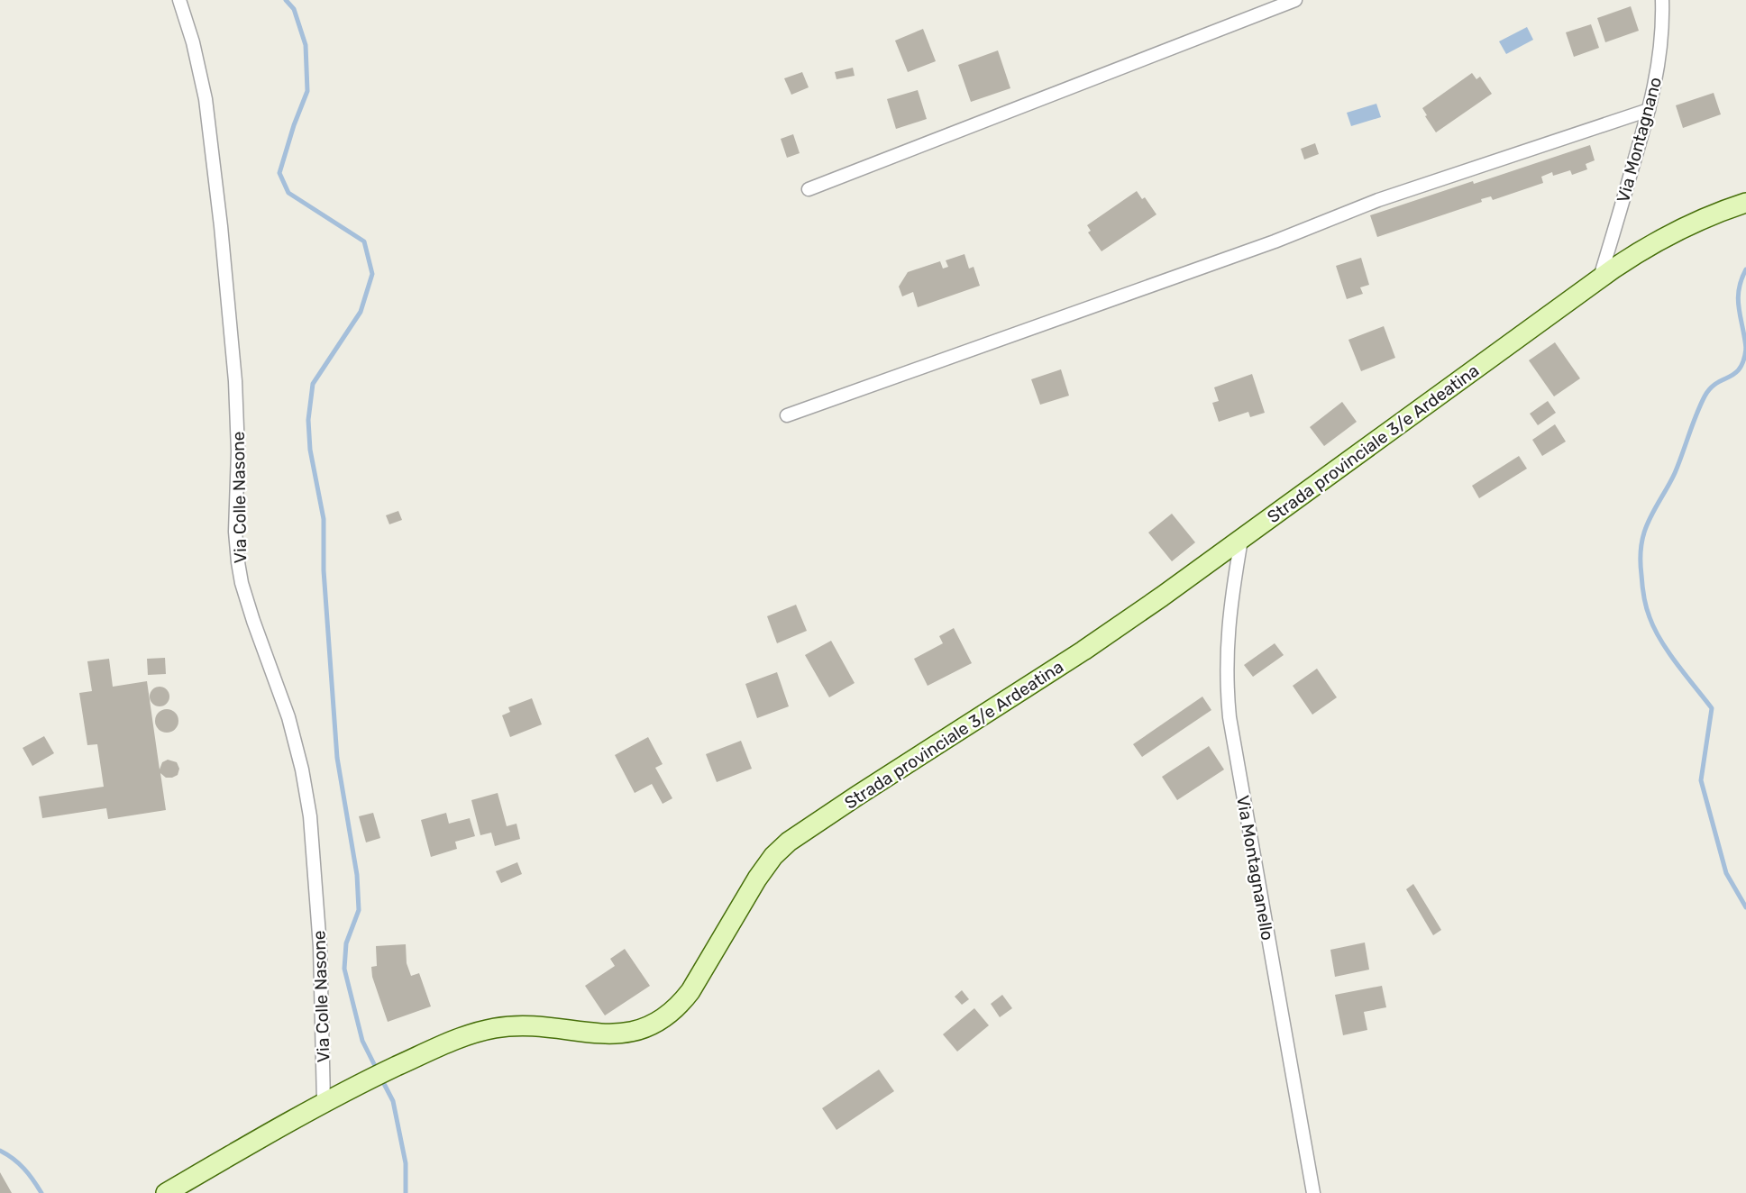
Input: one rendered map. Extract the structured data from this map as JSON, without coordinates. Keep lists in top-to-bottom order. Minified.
{"streets":{"main road":["Strada provinciale 3/e Ardeatina"],"street":["Via Montagnano","Via Colle Nasone","Via Montagnanello"]},"crossings":[["Via Montagnano","Strada provinciale 3/e Ardeatina"],["Strada provinciale 3/e Ardeatina","Via Colle Nasone"],["Strada provinciale 3/e Ardeatina","Via Montagnanello"]]}
